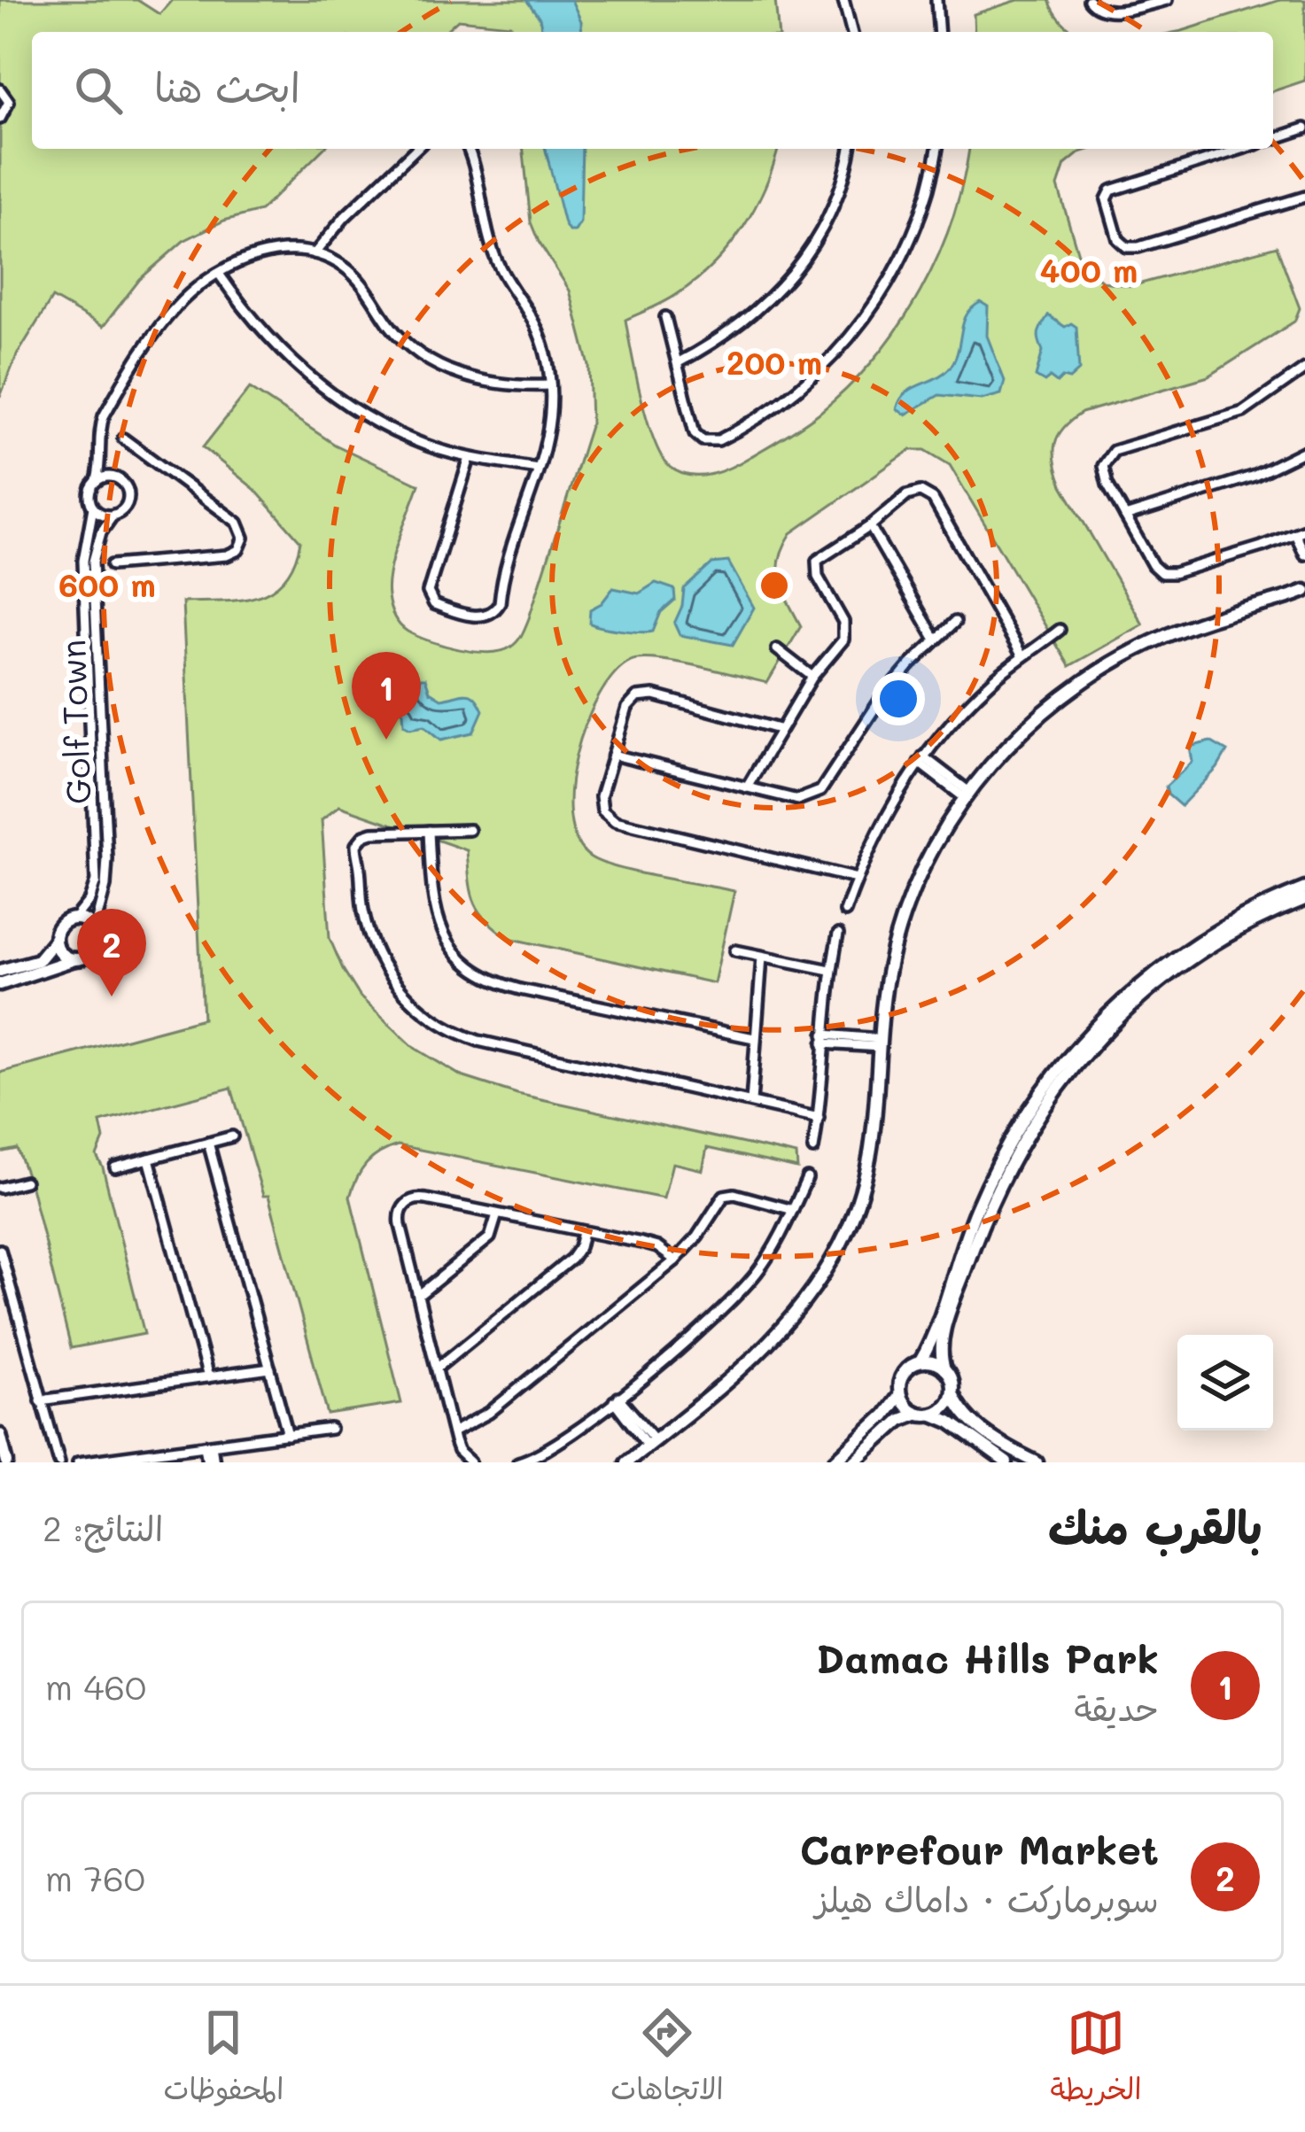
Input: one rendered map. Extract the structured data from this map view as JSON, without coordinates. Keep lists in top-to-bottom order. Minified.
{"streets":{"street":["Golf Town"]},"page":{"search":"ابحث هنا","pins":["1","2"],"heading":["بالقرب منك","النتائج: 2"],"list":[{"mark":"1","name":"Damac Hills Park","note":"حديقة","value":"460 m"},{"mark":"2","name":"Carrefour Market","note":"سوبرماركت · داماك هيلز","value":"760 m"}],"nav":["الخريطة","الاتجاهات","المحفوظات"]},"rings":["400 m","200 m","600 m"]}
